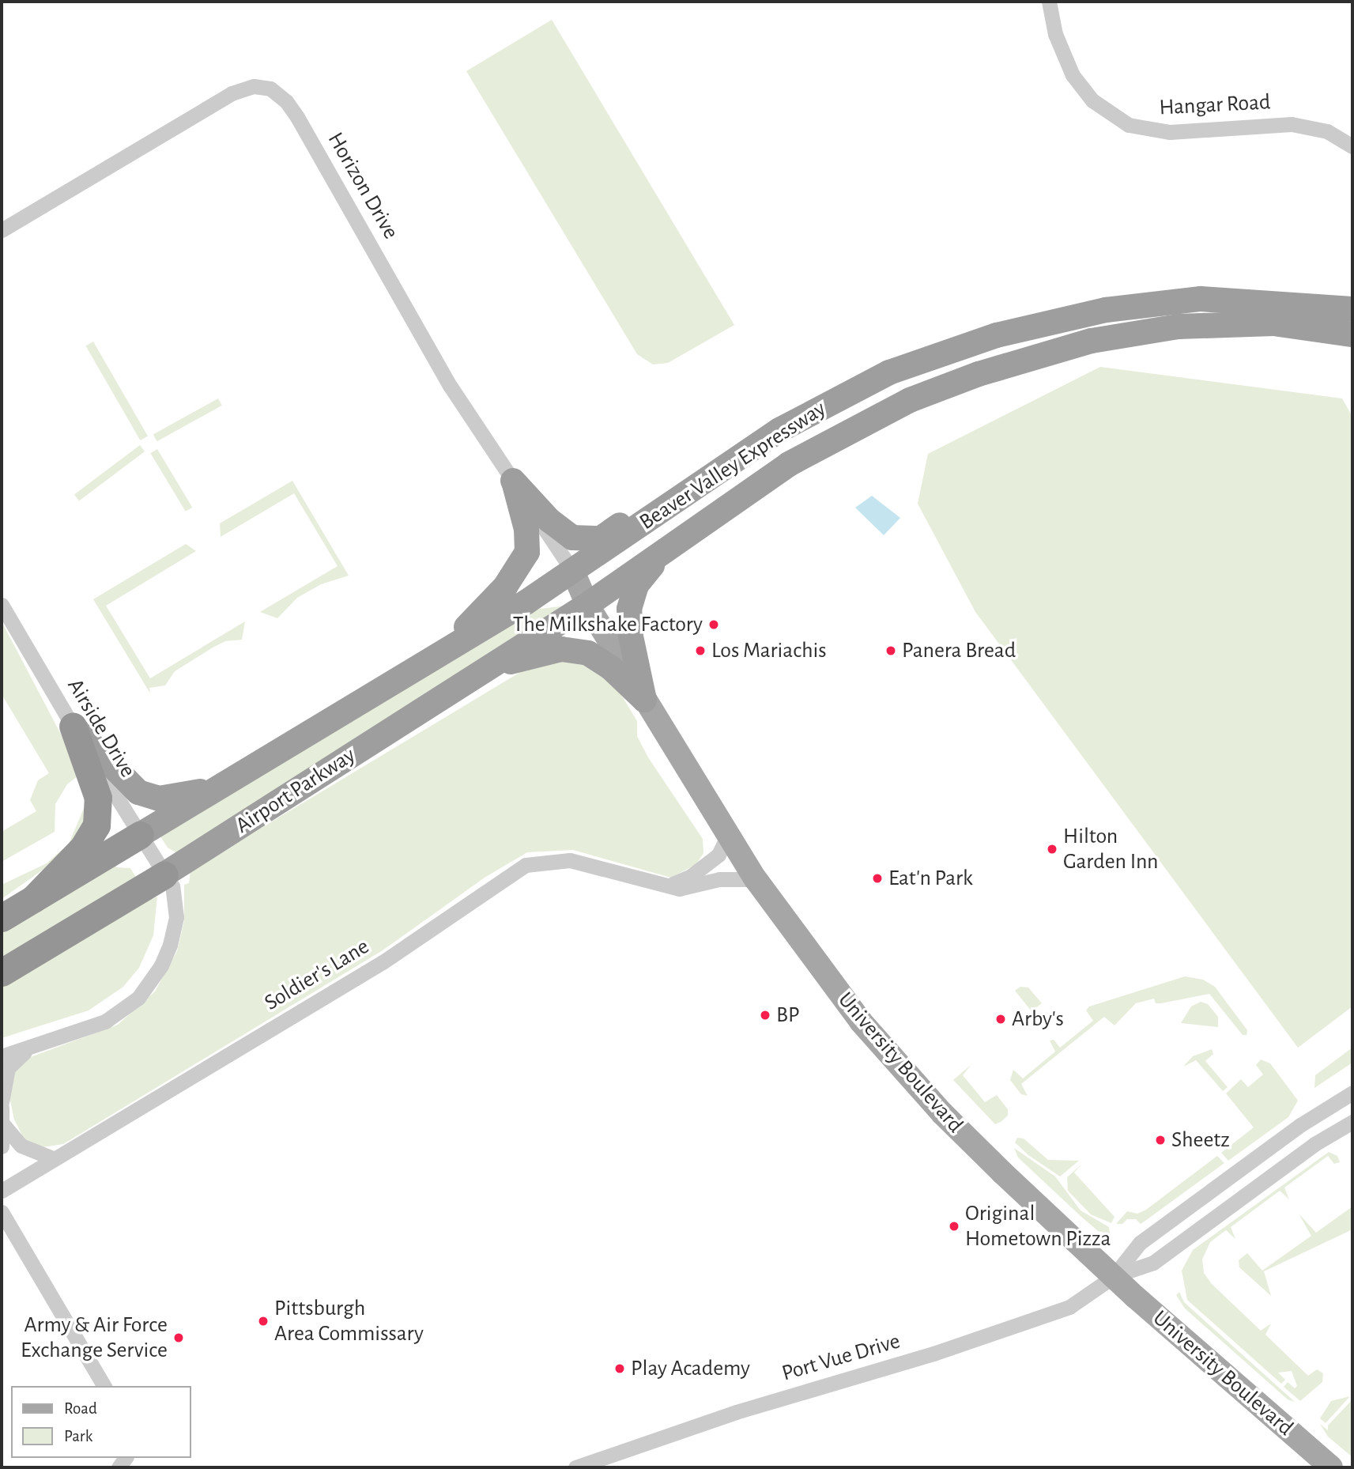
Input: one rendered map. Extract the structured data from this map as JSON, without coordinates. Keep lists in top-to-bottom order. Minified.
{"streets":{"highway":["Beaver Valley Expressway","Airport Parkway"],"main road":["University Boulevard"],"street":["Hangar Road","Horizon Drive","Airside Drive","Soldier's Lane","Port Vue Drive"]},"crossings":[["Horizon Drive","Beaver Valley Expressway"],["Horizon Drive","Airport Parkway"],["Horizon Drive","University Boulevard"],["Beaver Valley Expressway","Airport Parkway"],["Beaver Valley Expressway","University Boulevard"],["Airside Drive","Airport Parkway"],["Airport Parkway","University Boulevard"],["Soldier's Lane","University Boulevard"],["University Boulevard","Port Vue Drive"]],"places":["The Milkshake Factory","Los Mariachis","Panera Bread","Hilton Garden Inn","Eat'n Park","BP","Arby's","Sheetz","Original Hometown Pizza","Pittsburgh Area Commissary","Army & Air Force Exchange Service","Play Academy"],"legend":["Road","Park"]}
